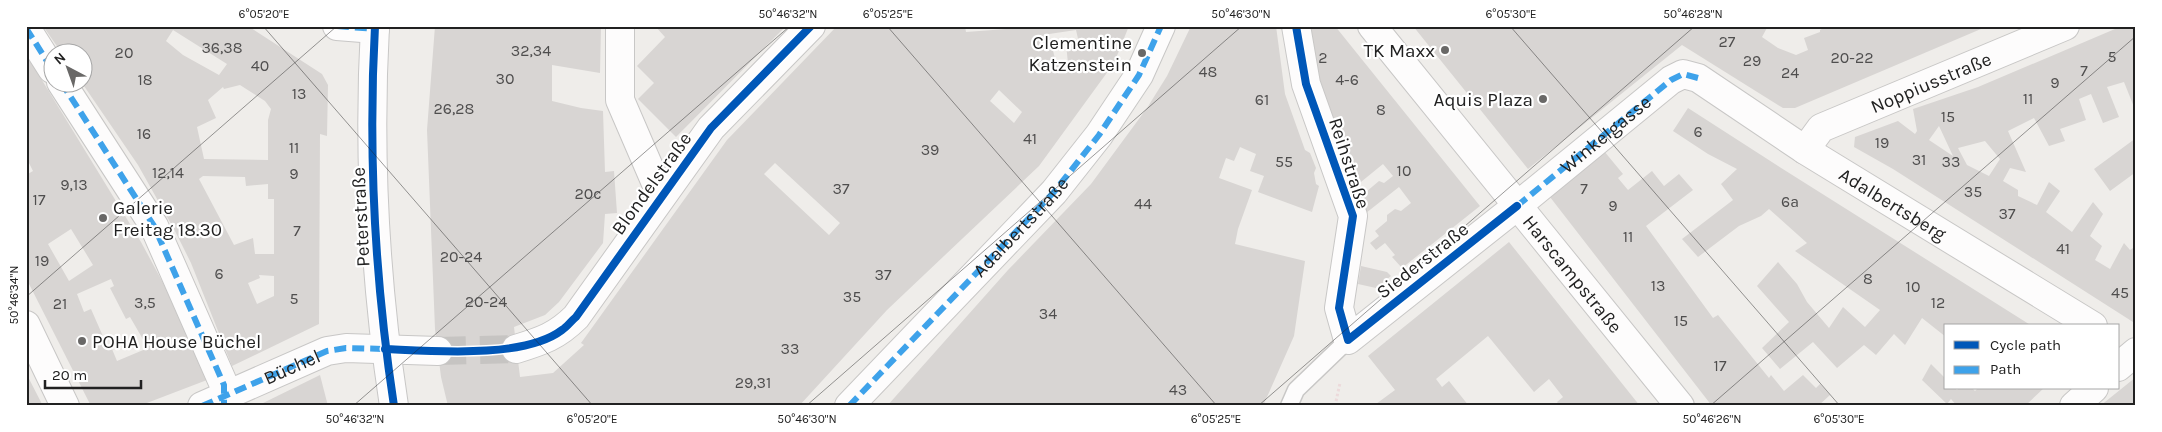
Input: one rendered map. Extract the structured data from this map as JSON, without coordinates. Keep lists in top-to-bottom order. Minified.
{"streets":{"street":["Noppiusstraße","Winkelgasse","Reihstraße","Blondelstraße","Adalbertsberg","Peterstraße","Adalbertstraße","Siederstraße","Harscampstraße","Büchel"]},"crossings":[["Noppiusstraße","Adalbertsberg"],["Winkelgasse","Adalbertsberg"],["Winkelgasse","Siederstraße"],["Winkelgasse","Harscampstraße"],["Reihstraße","Siederstraße"],["Peterstraße","Büchel"],["Siederstraße","Harscampstraße"]],"places":["TK Maxx","Clementine Katzenstein","Aquis Plaza","Galerie Freitag 18.30","POHA House Büchel"],"house_numbers":["27","36,38","32,34","20","5","2","20-22","29","40","7","48","24","30","18","4-6","9","13","11","61","26,28","8","15","6","16","41","19","11","39","31","55","33","10","12,14","9","9,13","37","7","35","20c","17","6a","44","9","37","7","11","41","20-24","19","6","37","8","13","10","45","35","5","20-24","3,5","12","21","34","15","33","17","29,31","43"],"legend":["Cycle path","Path"],"scale_bar":"20 m","north":"top left","coordinates":["6°05'20\"E","50°46'32\"N","6°05'25\"E","50°46'30\"N","6°05'30\"E","50°46'28\"N","50°46'34\"N","50°46'26\"N"]}
